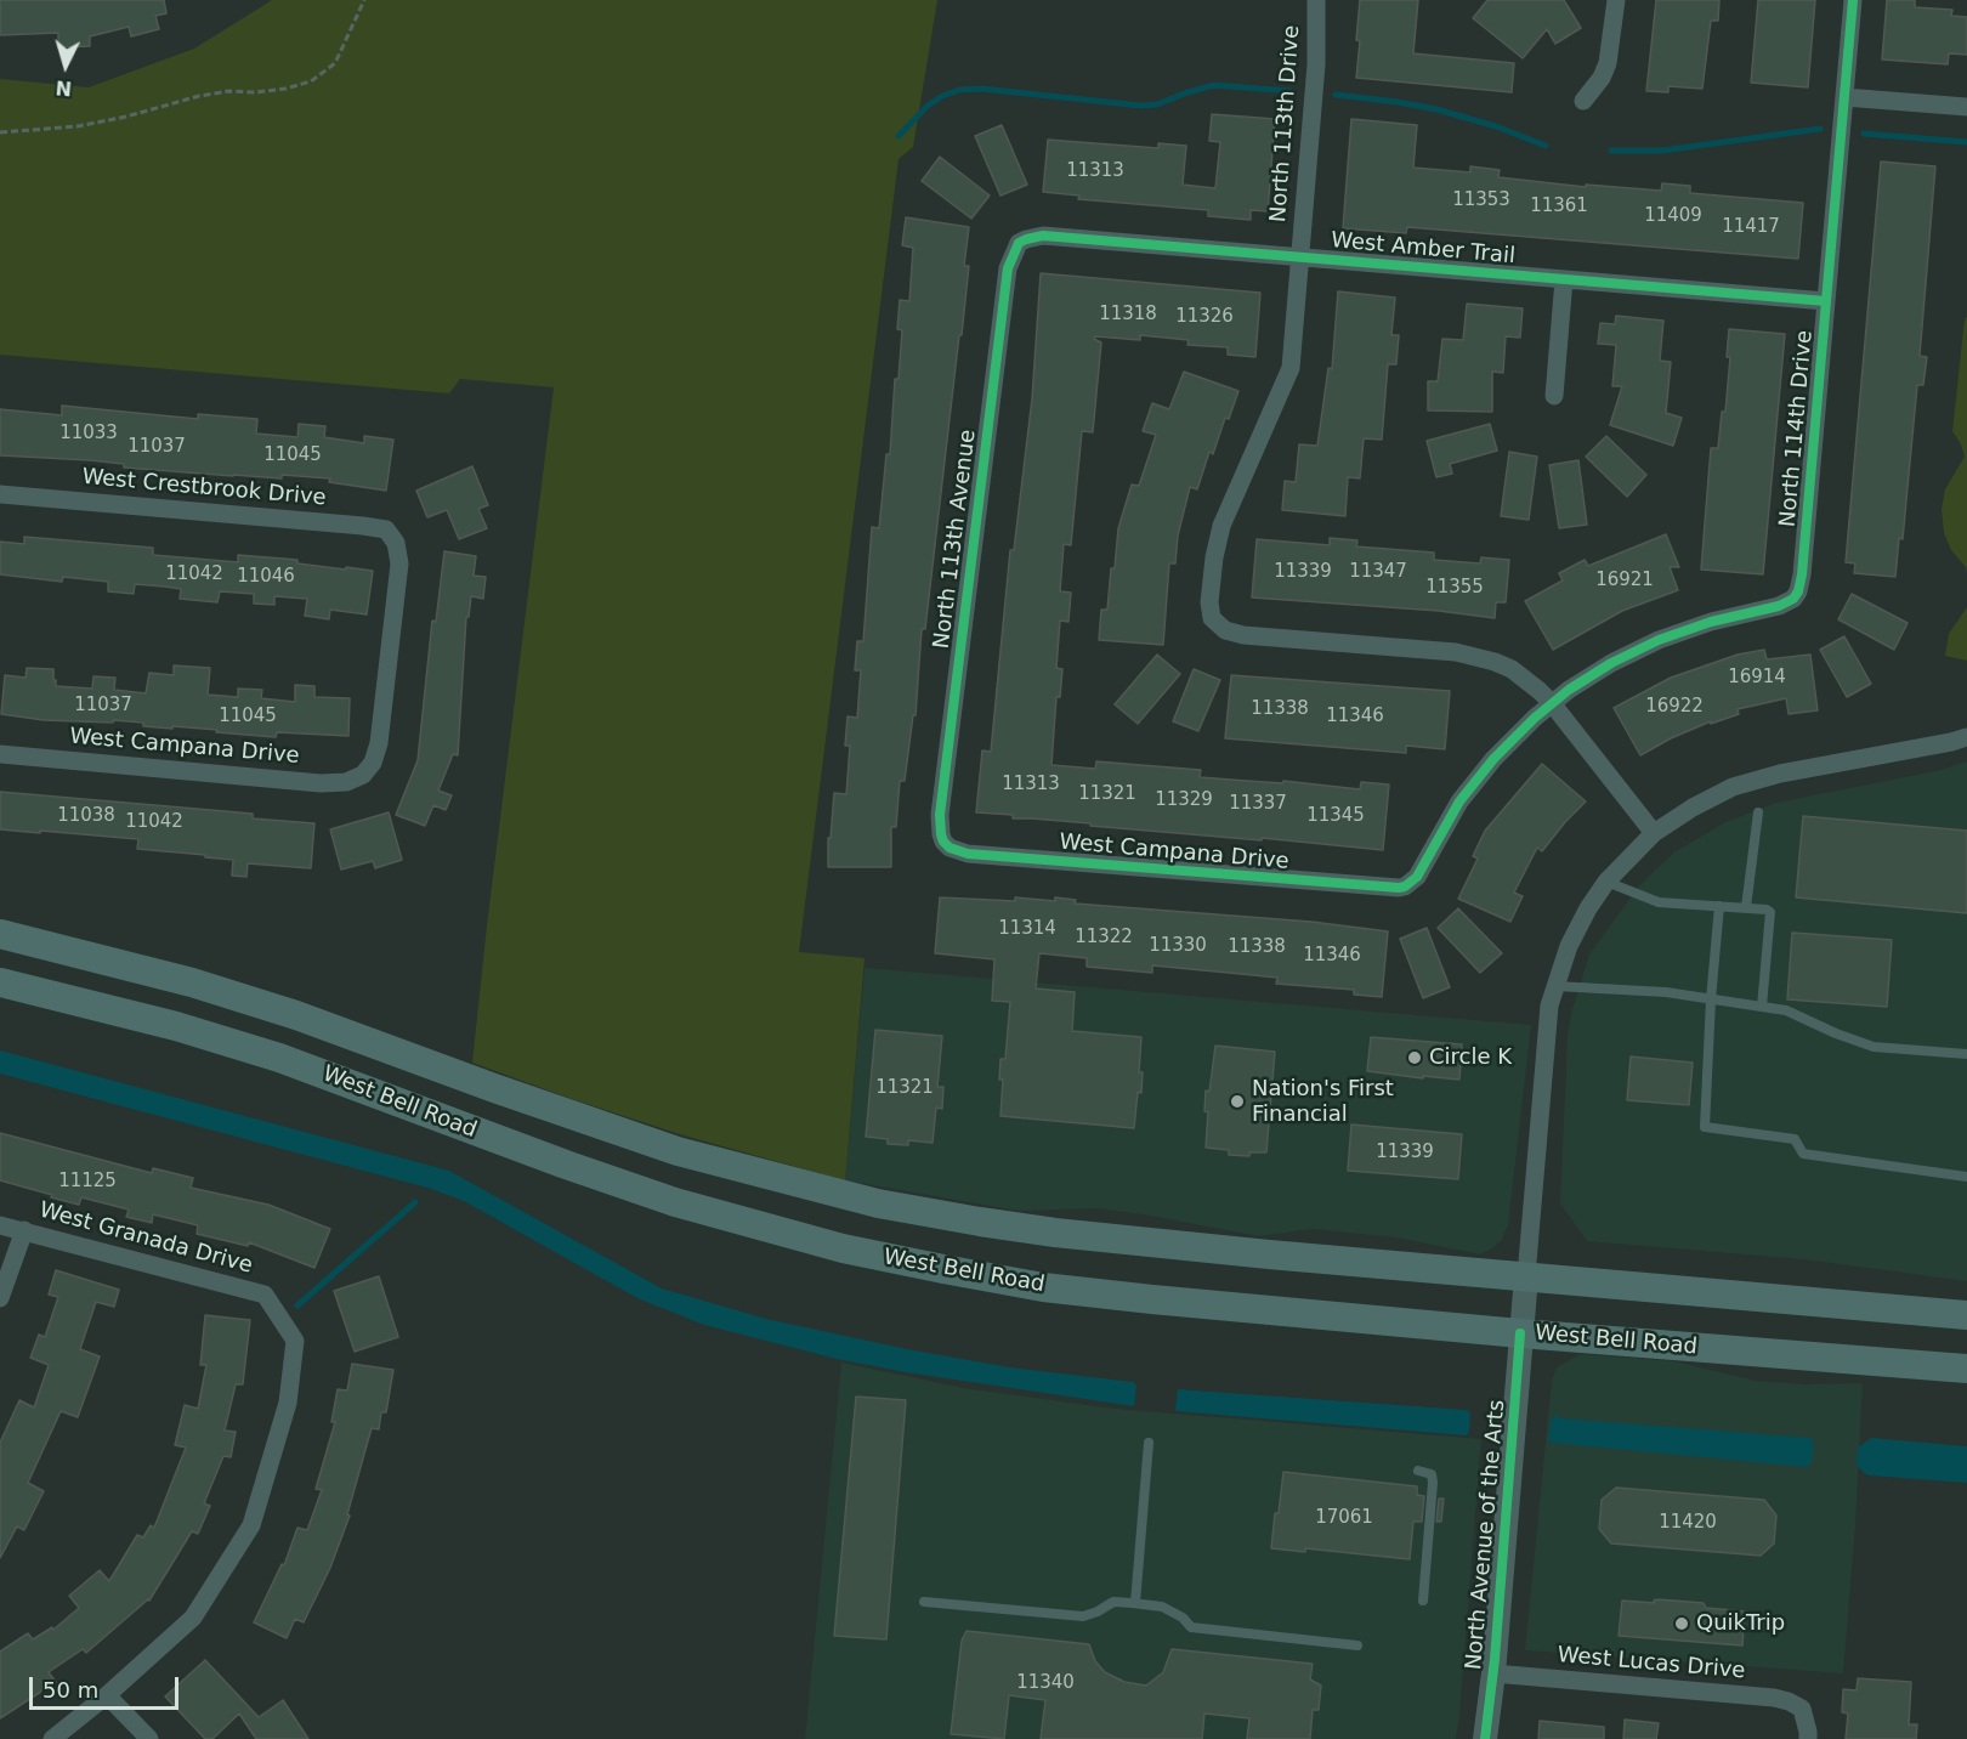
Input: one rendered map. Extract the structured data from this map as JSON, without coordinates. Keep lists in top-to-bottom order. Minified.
{"streets":{"main road":["West Bell Road"],"street":["North 113th Drive","West Amber Trail","North 114th Drive","West Crestbrook Drive","North 113th Avenue","West Campana Drive","West Granada Drive","North Avenue of the Arts","West Lucas Drive"]},"crossings":[["North 113th Drive","West Amber Trail"],["North 113th Drive","North 114th Drive"],["North 113th Drive","West Campana Drive"],["West Amber Trail","North 114th Drive"],["West Amber Trail","North 113th Avenue"],["North 114th Drive","West Campana Drive"],["West Crestbrook Drive","West Campana Drive"],["North 113th Avenue","West Campana Drive"],["West Bell Road","North Avenue of the Arts"],["North Avenue of the Arts","West Lucas Drive"]],"places":["Circle K","Nation's First Financial","QuikTrip"],"house_numbers":["11313","11353","11361","11409","11417","11318","11326","11033","11037","11045","11339","11347","11042","11046","16921","11355","16914","11037","16922","11338","11045","11346","11313","11321","11329","11337","11038","11345","11042","11314","11322","11330","11338","11346","11321","11339","11125","17061","11420","11340"],"scale_bar":"50 m","north":"bottom"}
